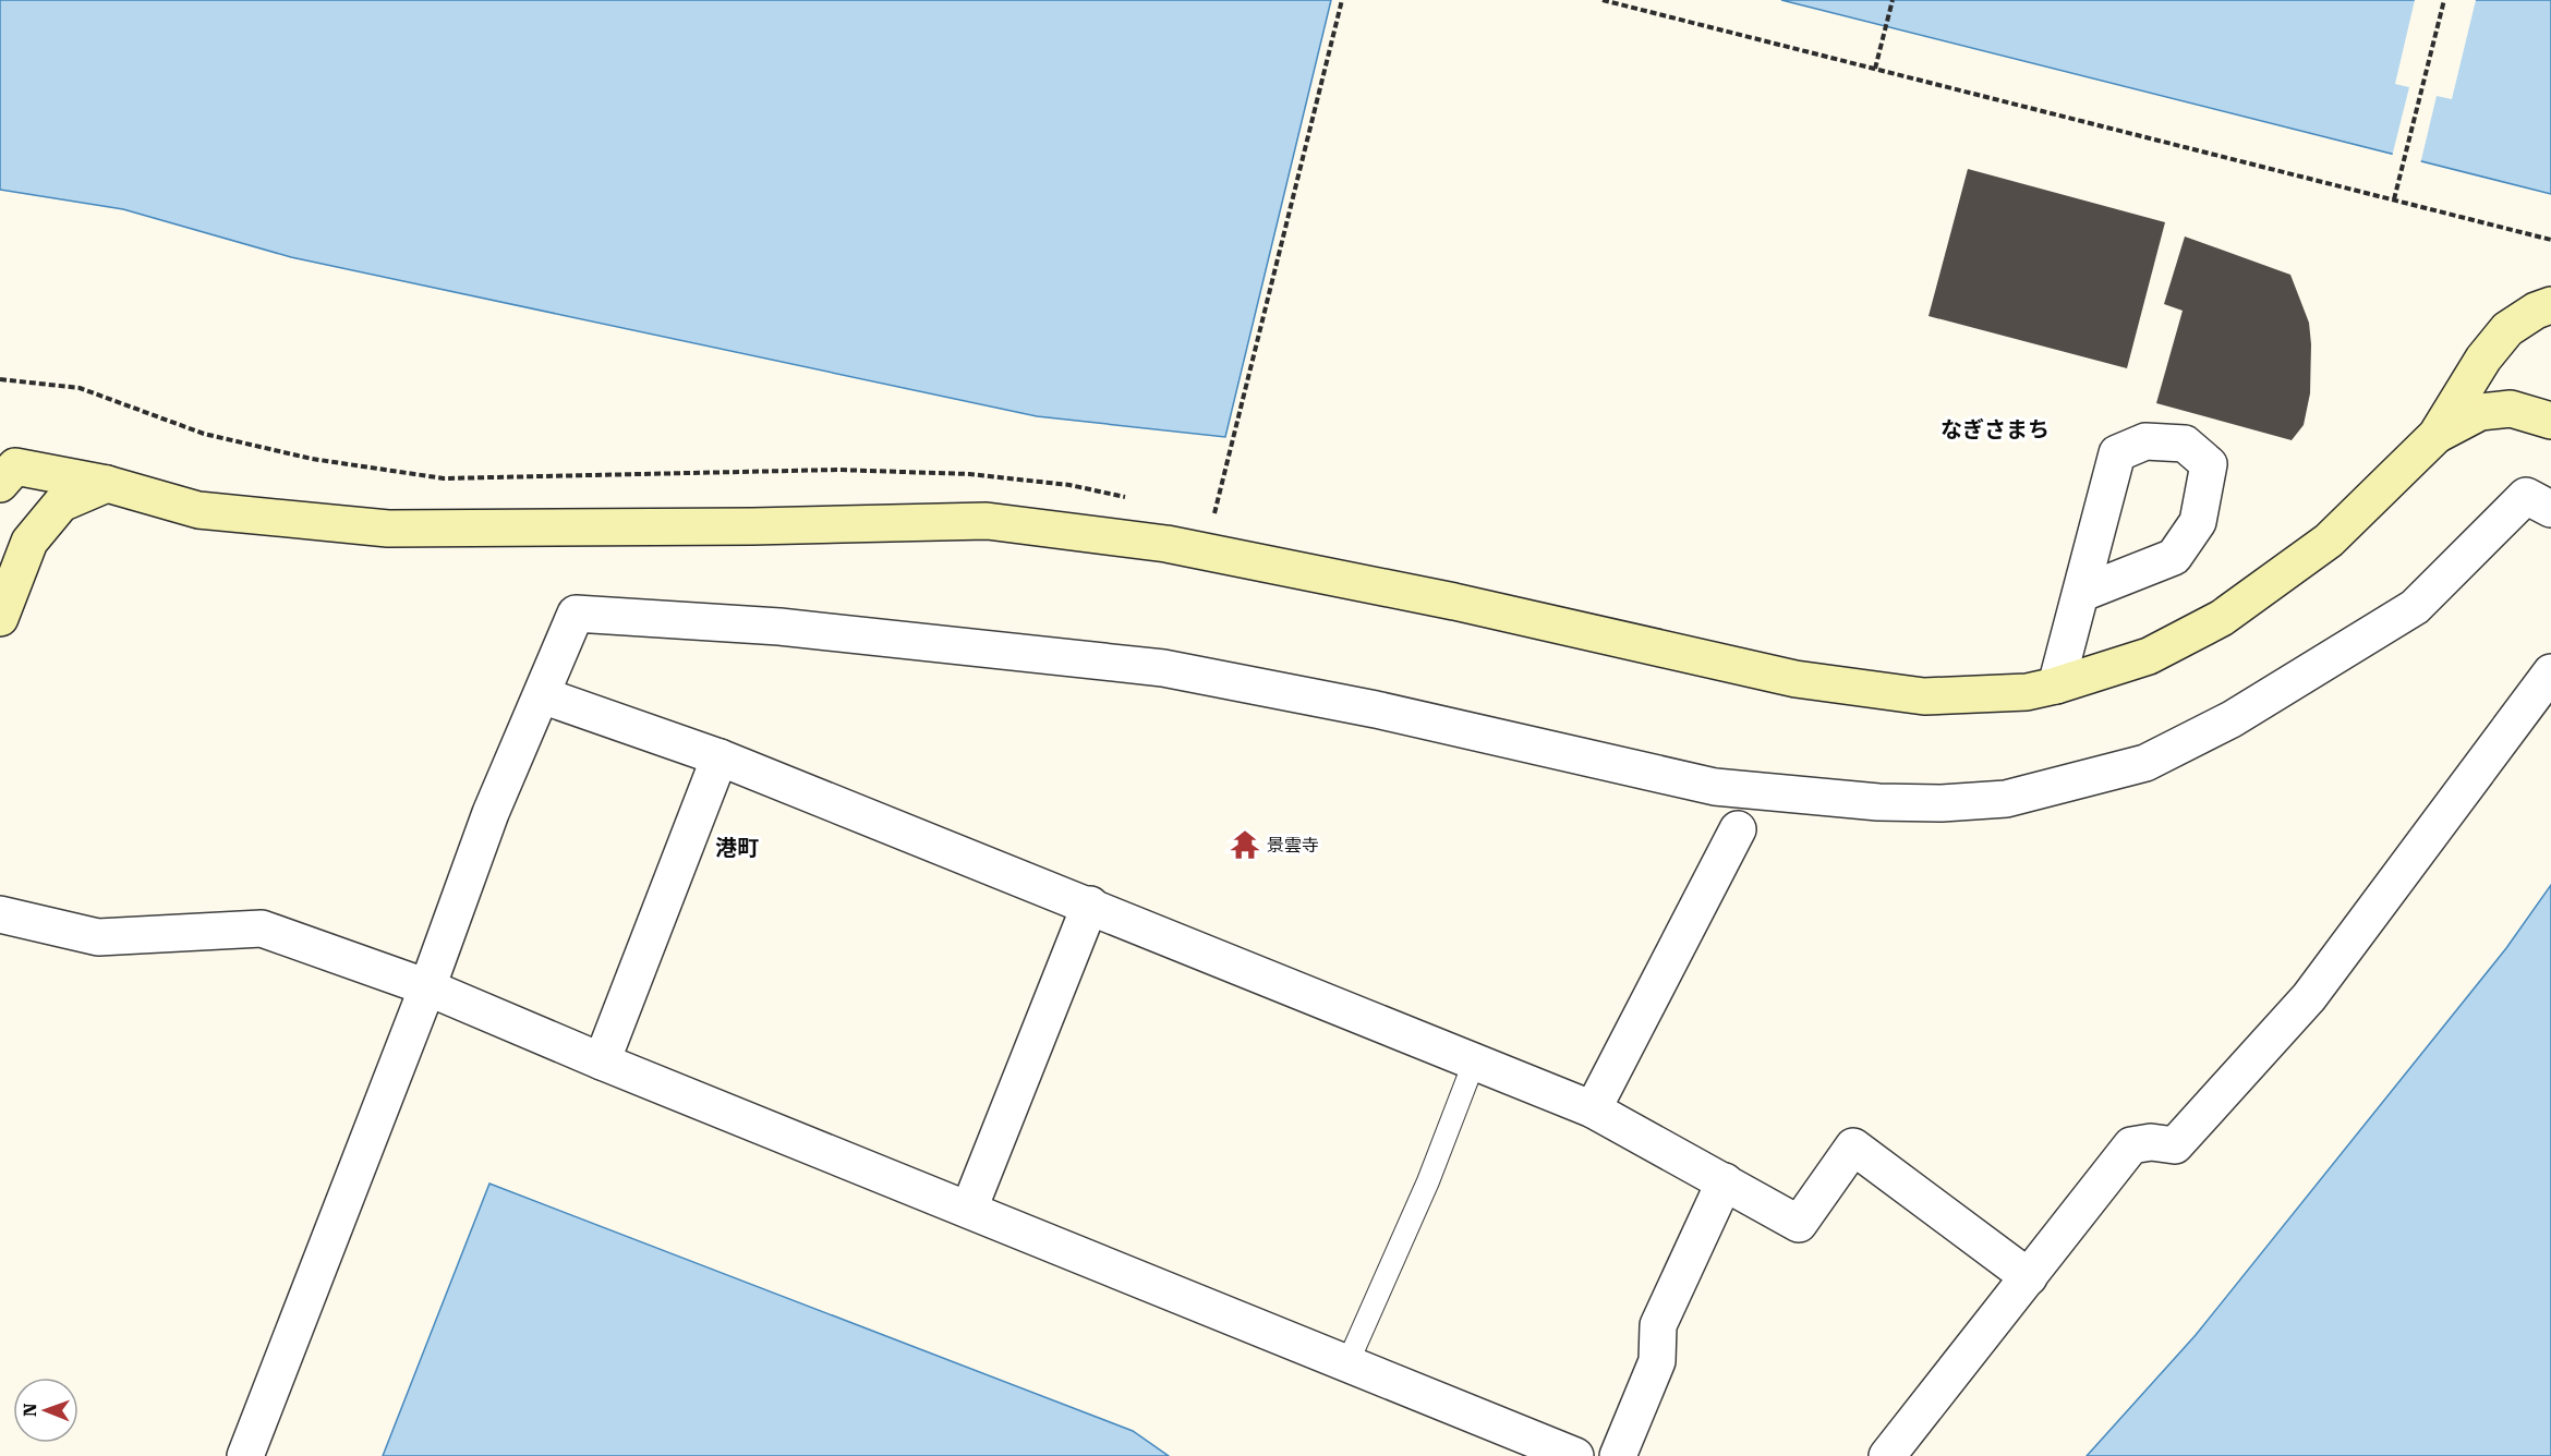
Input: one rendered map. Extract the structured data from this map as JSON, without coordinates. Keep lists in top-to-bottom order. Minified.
{"districts":["なぎさまち","港町"],"places":{"temple":["景雲寺"]},"north":"left"}
